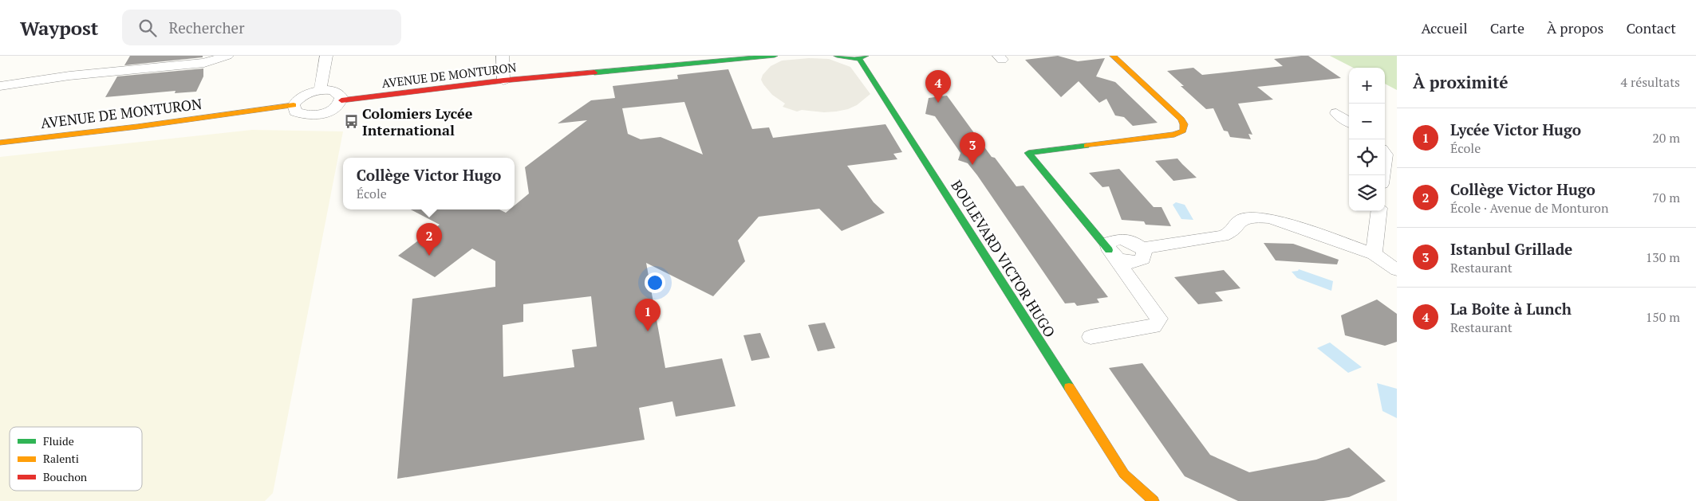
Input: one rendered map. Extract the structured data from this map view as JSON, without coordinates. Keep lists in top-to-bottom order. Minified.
{"streets":{"street":["AVENUE DE MONTURON","BOULEVARD VICTOR HUGO"]},"places":{"bus stop":["Colomiers Lycée International"]},"legend":["Fluide","Ralenti","Bouchon"],"page":{"header":"Waypost","search":"Rechercher","nav":["Accueil","Carte","À propos","Contact"],"heading":["À proximité","4 résultats"],"map_buttons":["+","−"],"pins":["4","3","2","1"],"list":[{"mark":"1","name":"Lycée Victor Hugo","note":"École","value":"20 m"},{"mark":"2","name":"Collège Victor Hugo","note":"École · Avenue de Monturon","value":"70 m"},{"mark":"3","name":"Istanbul Grillade","note":"Restaurant","value":"130 m"},{"mark":"4","name":"La Boîte à Lunch","note":"Restaurant","value":"150 m"}],"popup":["Collège Victor Hugo","École"]}}
